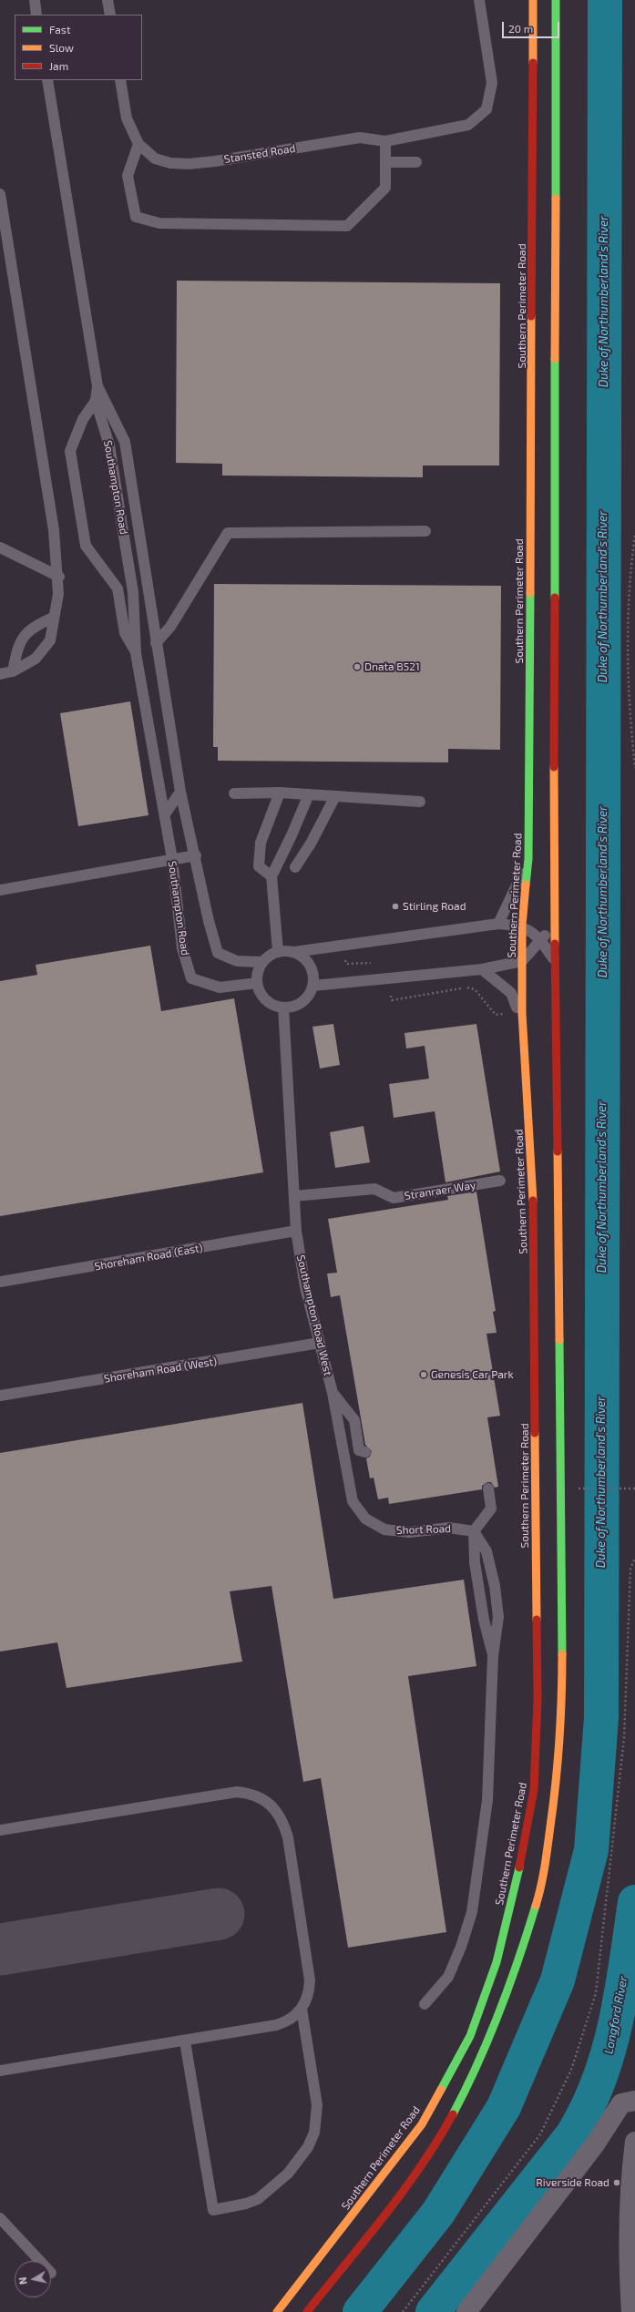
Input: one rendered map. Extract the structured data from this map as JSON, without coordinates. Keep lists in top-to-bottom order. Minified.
{"streets":{"street":["Southern Perimeter Road"],"lane":["Stansted Road","Southampton Road","Stranraer Way","Shoreham Road (East)","Southampton Road West","Shoreham Road (West)","Short Road"]},"crossings":[["Southampton Road","Southampton Road West"],["Stranraer Way","Southampton Road West"],["Shoreham Road (East)","Southampton Road West"],["Southampton Road West","Shoreham Road (West)"],["Southampton Road West","Short Road"]],"water":["Duke of Northumberland's River","Longford River"],"places":["Dnata B521","Stirling Road","Genesis Car Park","Riverside Road"],"legend":["Fast","Slow","Jam"],"scale_bar":"20 m","north":"left"}
